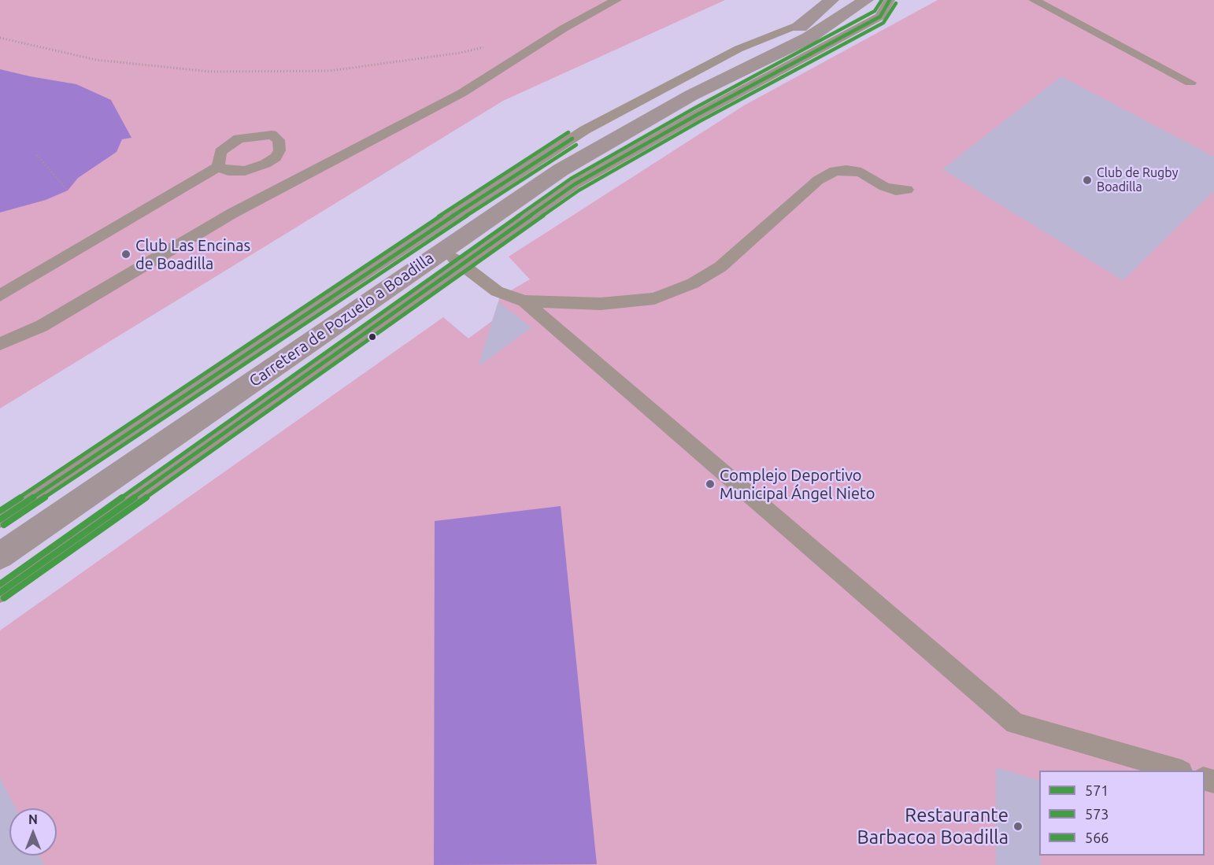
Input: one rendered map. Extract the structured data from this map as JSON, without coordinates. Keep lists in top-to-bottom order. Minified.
{"streets":{"main road":["Carretera de Pozuelo a Boadilla"]},"places":["Club de Rugby Boadilla","Club Las Encinas de Boadilla","Complejo Deportivo Municipal Ángel Nieto","Restaurante Barbacoa Boadilla"],"lines":["transit line 571","transit line 566","transit line 573"],"legend":["571","573","566"],"north":"top"}
